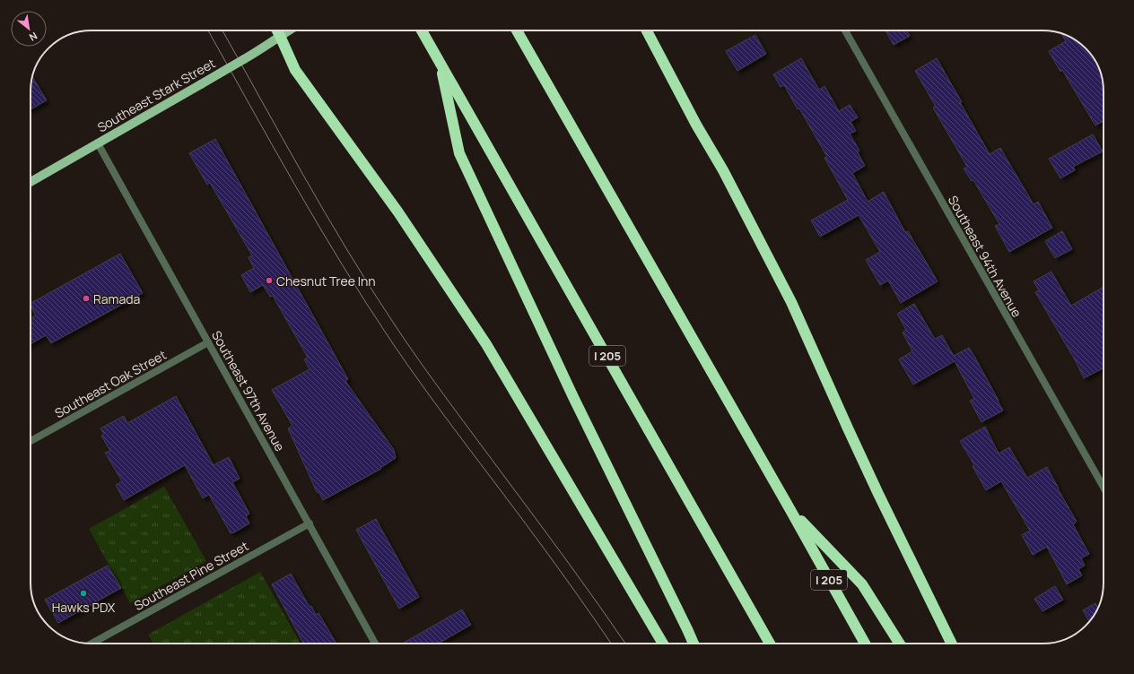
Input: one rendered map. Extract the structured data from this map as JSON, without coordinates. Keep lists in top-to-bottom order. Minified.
{"streets":{"highway":["I 205"],"main road":["Southeast Stark Street"],"street":["Southeast 94th Avenue","Southeast Oak Street","Southeast 97th Avenue","Southeast Pine Street"]},"crossings":[["Southeast Stark Street","Southeast 97th Avenue"],["Southeast Oak Street","Southeast 97th Avenue"],["Southeast 97th Avenue","Southeast Pine Street"]],"places":["Chesnut Tree Inn","Ramada","Hawks PDX"],"north":"bottom right"}
